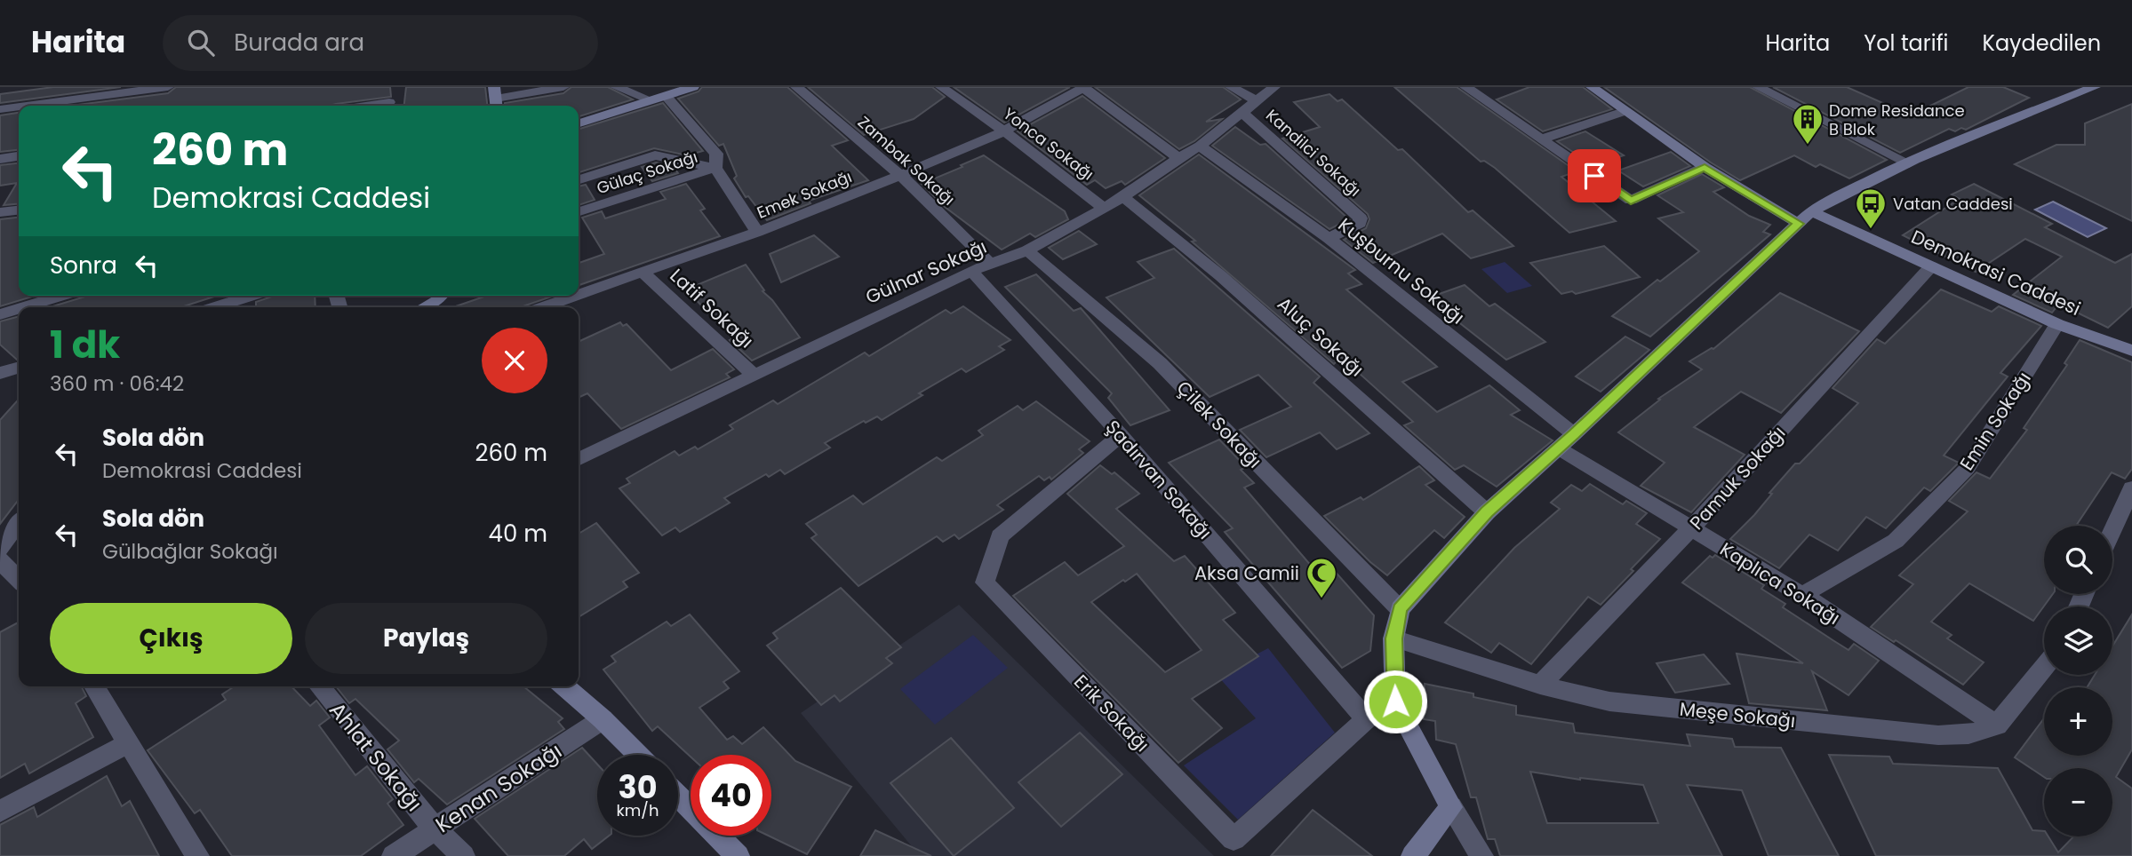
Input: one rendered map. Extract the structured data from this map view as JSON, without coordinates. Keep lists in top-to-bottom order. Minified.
{"streets":{"street":["Yonca Sokağı","Kandilci Sokağı","Zambak Sokağı","Gülaç Sokağı","Emek Sokağı","Kuşburnu Sokağı","Gülnar Sokağı","Demokrasi Caddesi","Latif Sokağı","Aluç Sokağı","Emin Sokağı","Çilek Sokağı","Pamuk Sokağı","Şadırvan Sokağı","Kaplıca Sokağı","Erik Sokağı","Meşe Sokağı","Ahlat Sokağı","Kenan Sokağı"]},"crossings":[["Yonca Sokağı","Emek Sokağı"],["Yonca Sokağı","Gülnar Sokağı"],["Kandilci Sokağı","Kuşburnu Sokağı"],["Kandilci Sokağı","Gülnar Sokağı"],["Zambak Sokağı","Emek Sokağı"],["Zambak Sokağı","Gülnar Sokağı"],["Zambak Sokağı","Şadırvan Sokağı"],["Emek Sokağı","Latif Sokağı"],["Kuşburnu Sokağı","Gülnar Sokağı"],["Gülnar Sokağı","Latif Sokağı"],["Gülnar Sokağı","Aluç Sokağı"],["Gülnar Sokağı","Çilek Sokağı"],["Gülnar Sokağı","Şadırvan Sokağı"],["Demokrasi Caddesi","Emin Sokağı"],["Demokrasi Caddesi","Pamuk Sokağı"],["Emin Sokağı","Kaplıca Sokağı"],["Pamuk Sokağı","Kaplıca Sokağı"],["Pamuk Sokağı","Meşe Sokağı"],["Şadırvan Sokağı","Erik Sokağı"],["Kaplıca Sokağı","Meşe Sokağı"],["Ahlat Sokağı","Kenan Sokağı"]],"places":{"building":["Dome Residance B Blok"],"bus stop":["Vatan Caddesi"],"mosque":["Aksa Camii"]},"page":{"header":"Harita","search":"Burada ara","nav":["Harita","Yol tarifi","Kaydedilen"],"turn":["260 m","Demokrasi Caddesi"],"then":"Sonra","heading":["1 dk","360 m · 06:42"],"list":[{"name":"Sola dön","note":"Demokrasi Caddesi","value":"260 m"},{"name":"Sola dön","note":"Gülbağlar Sokağı","value":"40 m"}],"map_buttons":["+","−"],"buttons":["Çıkış","Paylaş"],"speed":"30 km/h","limit":"40"}}
